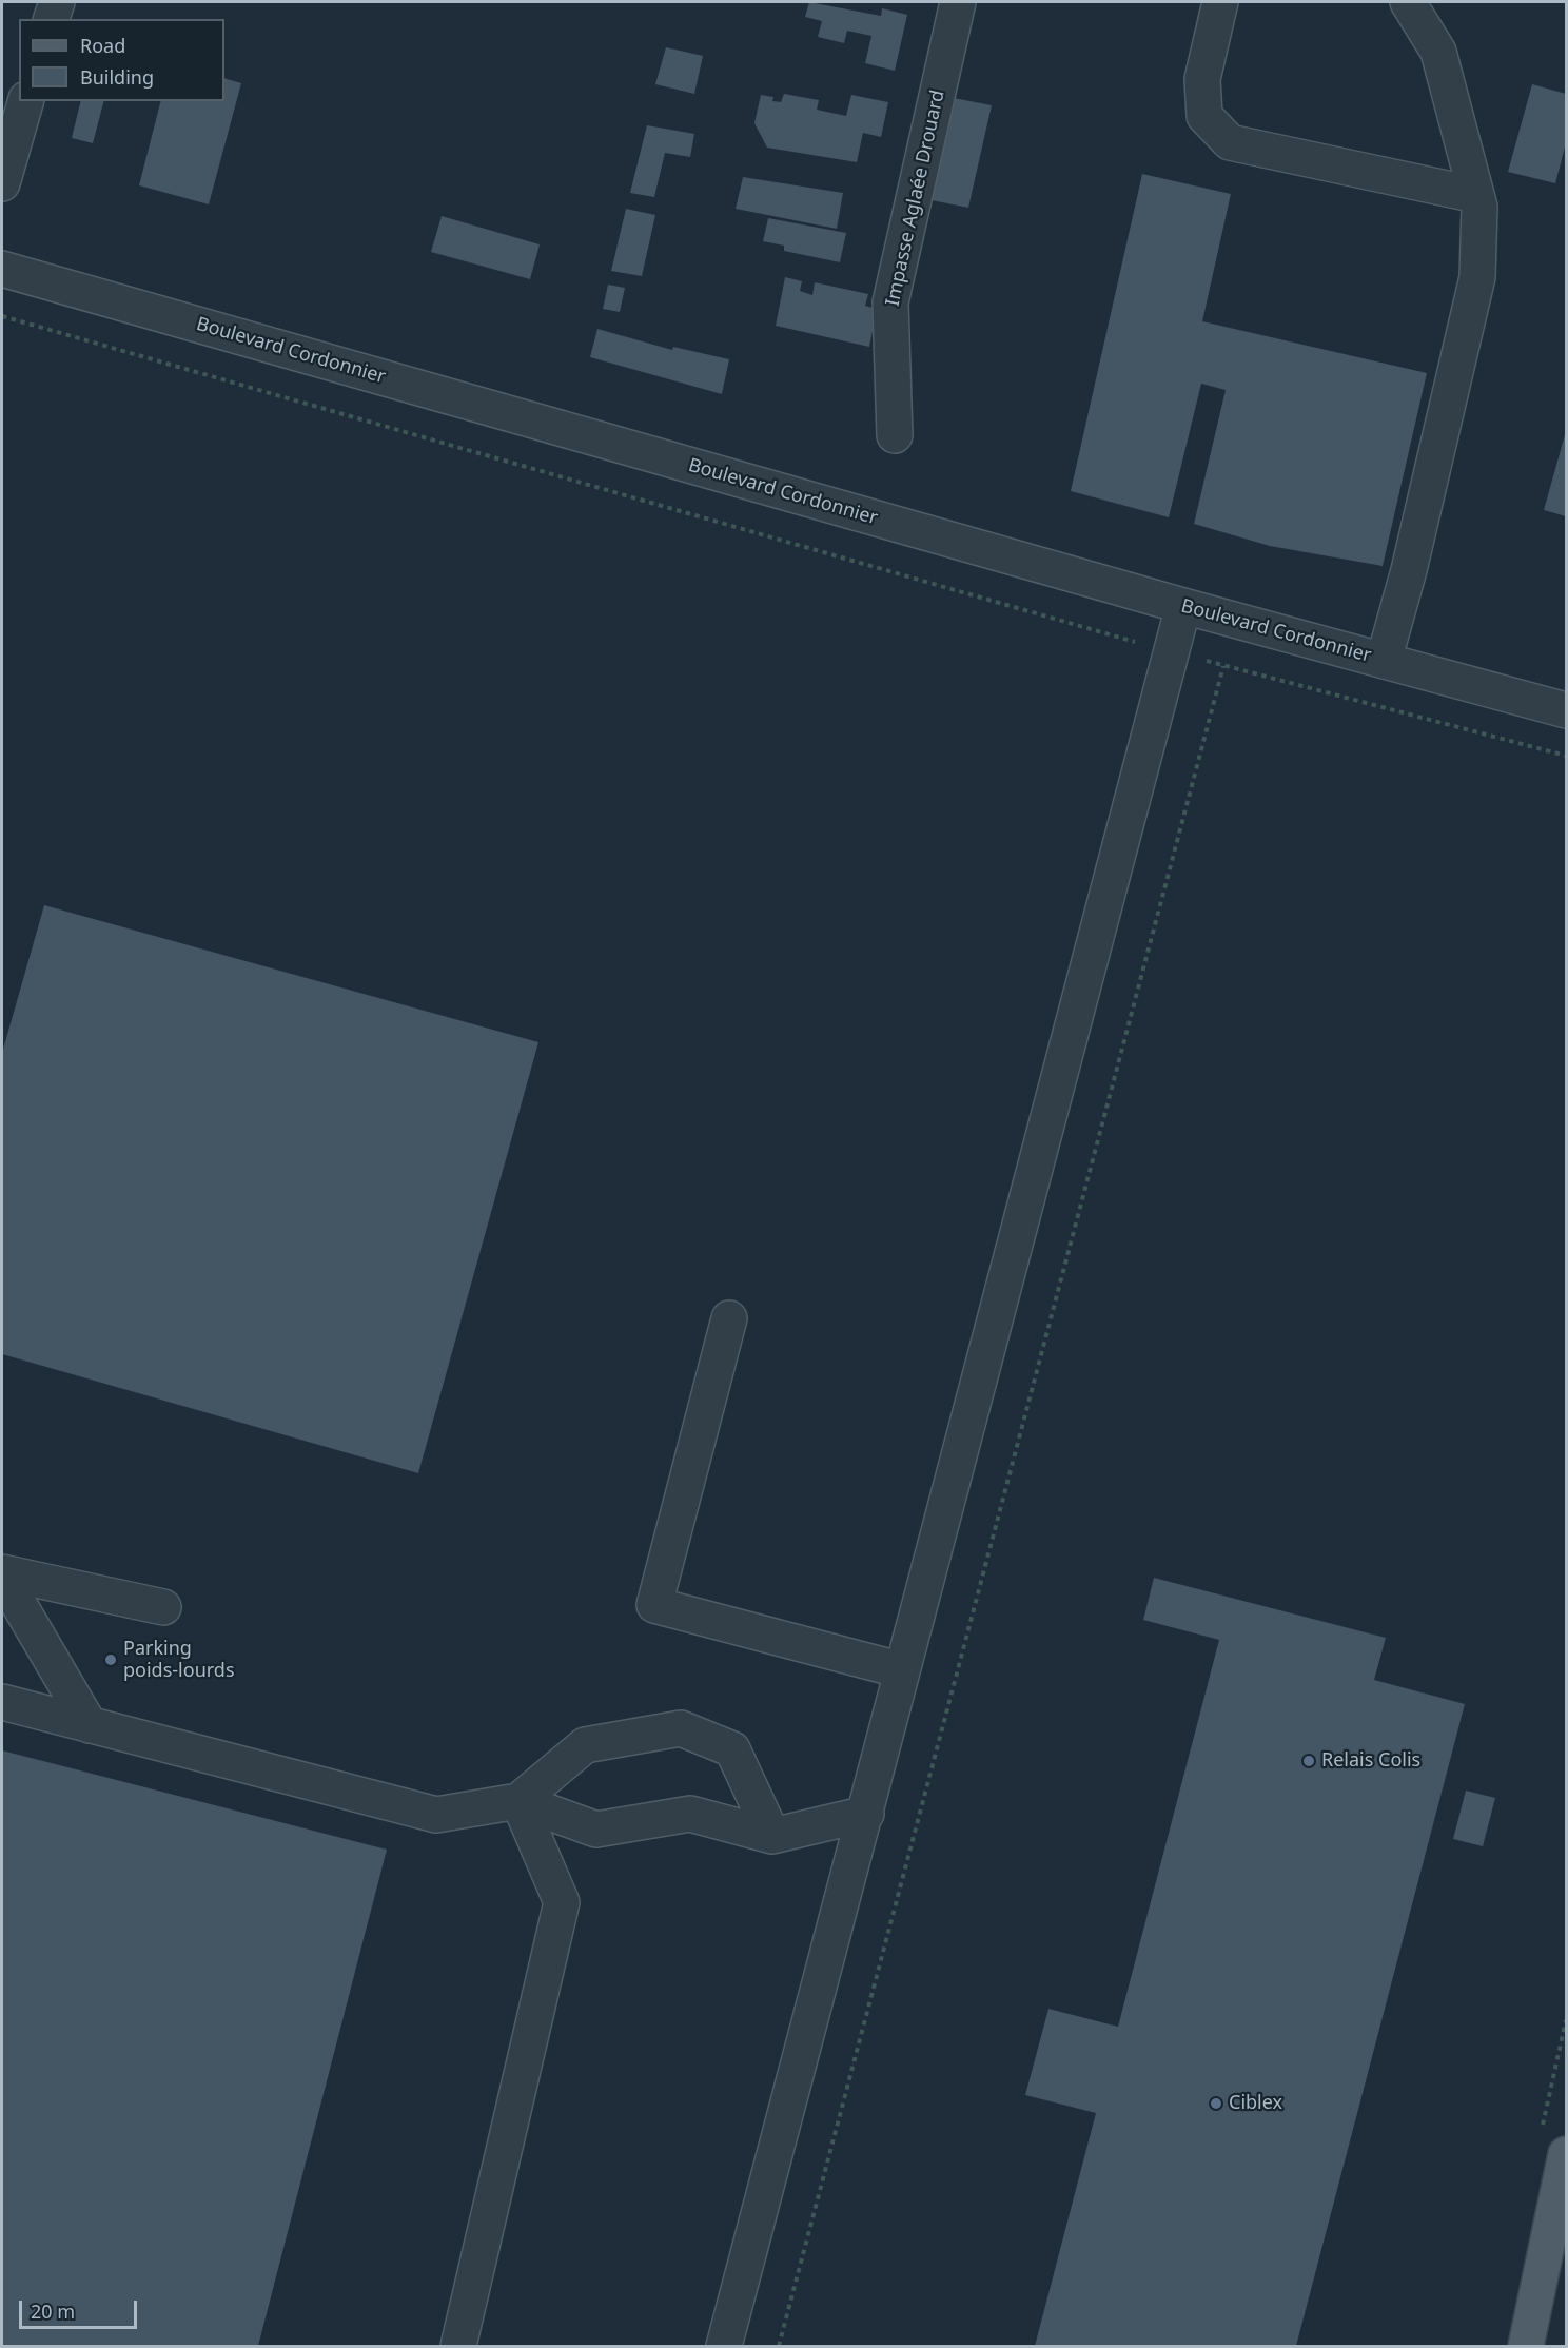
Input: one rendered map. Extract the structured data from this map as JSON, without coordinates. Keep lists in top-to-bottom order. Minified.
{"streets":{"street":["Impasse Aglaée Drouard","Boulevard Cordonnier"]},"places":["Parking poids-lourds","Relais Colis","Ciblex"],"legend":["Road","Building"],"scale_bar":"20 m"}
